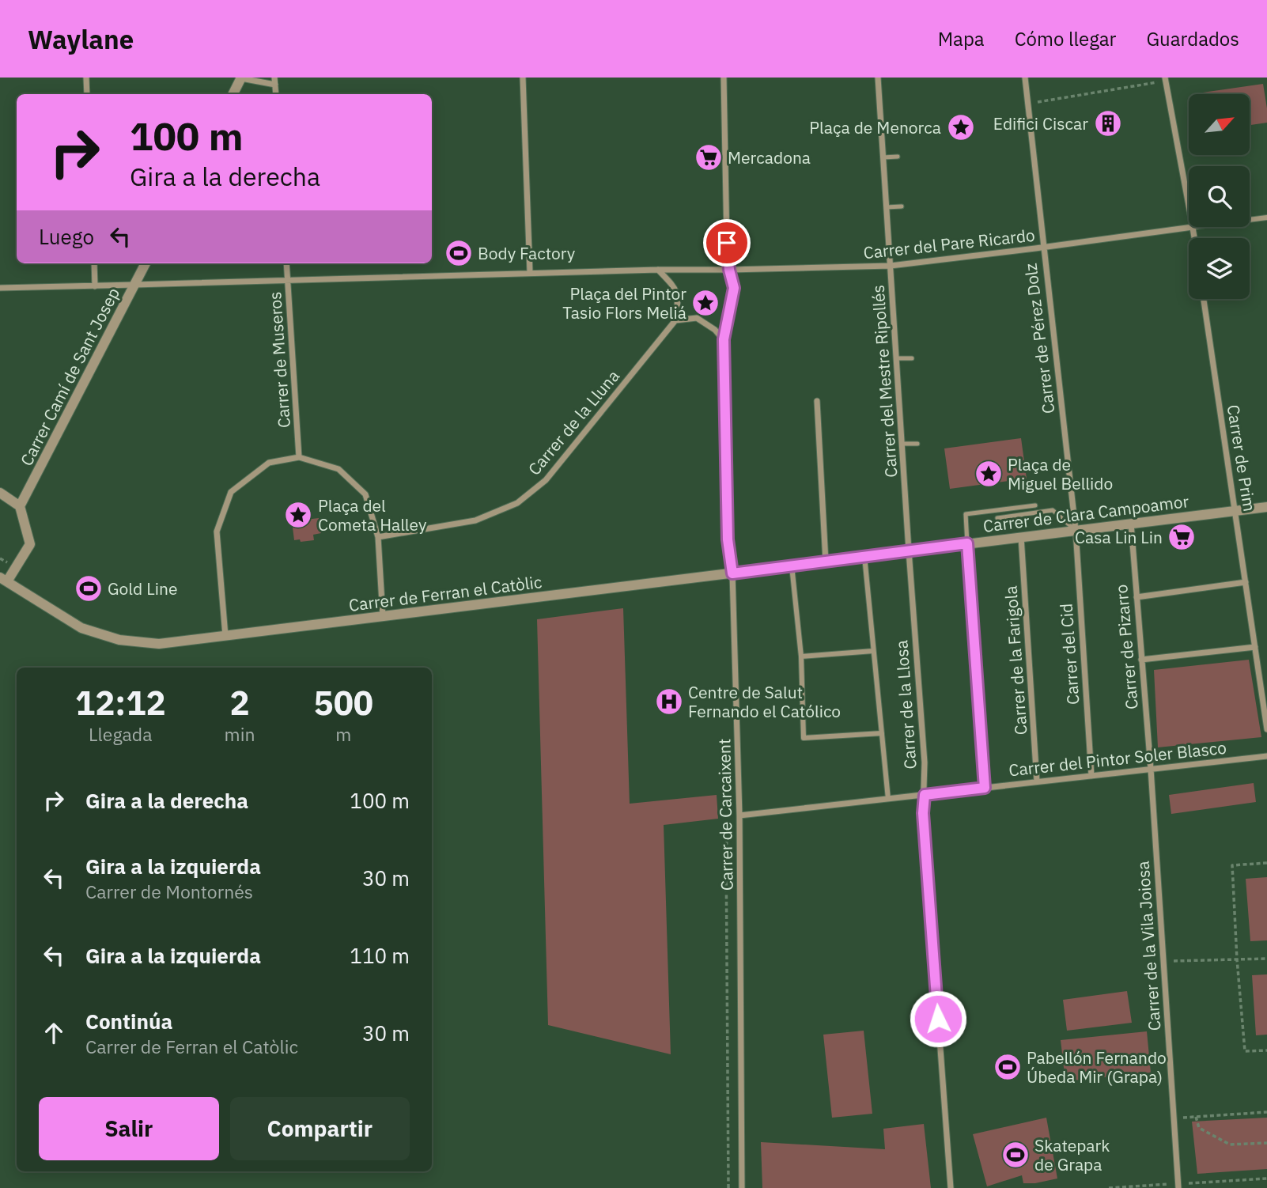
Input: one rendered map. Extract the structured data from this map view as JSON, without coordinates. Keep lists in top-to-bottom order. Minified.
{"streets":{"street":["Carrer del Pare Ricardo","Carrer de Pérez Dolz","Carrer de Museros","Carrer Camí de Sant Josep","Carrer del Mestre Ripollés","Carrer de la Lluna","Carrer de Prim","Carrer de Clara Campoamor","Carrer de Ferran el Catòlic","Carrer de Pizarro","Carrer del Cid","Carrer de la Farigola","Carrer de la Llosa","Carrer del Pintor Soler Blasco","Carrer de Carcaixent","Carrer de la Vila Joiosa"]},"crossings":[["Carrer del Pare Ricardo","Carrer de Pérez Dolz"],["Carrer del Pare Ricardo","Carrer de Museros"],["Carrer del Pare Ricardo","Carrer Camí de Sant Josep"],["Carrer del Pare Ricardo","Carrer del Mestre Ripollés"],["Carrer del Pare Ricardo","Carrer de Carcaixent"],["Carrer de Pérez Dolz","Carrer de Clara Campoamor"],["Carrer de Pérez Dolz","Carrer del Cid"],["Carrer de Museros","Carrer de la Lluna"],["Carrer de Museros","Carrer de Ferran el Catòlic"],["Carrer del Mestre Ripollés","Carrer de Clara Campoamor"],["Carrer del Mestre Ripollés","Carrer de Ferran el Catòlic"],["Carrer del Mestre Ripollés","Carrer de la Llosa"],["Carrer de la Lluna","Carrer de Ferran el Catòlic"],["Carrer de Prim","Carrer de Clara Campoamor"],["Carrer de Clara Campoamor","Carrer de Ferran el Catòlic"],["Carrer de Clara Campoamor","Carrer de Pizarro"],["Carrer de Clara Campoamor","Carrer del Cid"],["Carrer de Clara Campoamor","Carrer de la Farigola"],["Carrer de Clara Campoamor","Carrer de la Llosa"],["Carrer de Ferran el Catòlic","Carrer de la Llosa"],["Carrer de Ferran el Catòlic","Carrer de Carcaixent"],["Carrer de Pizarro","Carrer del Pintor Soler Blasco"],["Carrer de Pizarro","Carrer de la Vila Joiosa"],["Carrer del Cid","Carrer del Pintor Soler Blasco"],["Carrer de la Farigola","Carrer del Pintor Soler Blasco"],["Carrer de la Llosa","Carrer del Pintor Soler Blasco"],["Carrer del Pintor Soler Blasco","Carrer de Carcaixent"],["Carrer del Pintor Soler Blasco","Carrer de la Vila Joiosa"]],"places":{"building":["Edifici Ciscar"],"place":["Plaça de Menorca","Plaça del Pintor Tasio Flors Meliá","Plaça de Miguel Bellido","Plaça del Cometa Halley"],"supermarket":["Mercadona","Casa Lin Lin"],"sports":["Body Factory","Gold Line","Pabellón Fernando Úbeda Mir (Grapa)","Skatepark de Grapa"],"hospital":["Centre de Salut Fernando el Católico"]},"north":"top right","page":{"header":"Waylane","nav":["Mapa","Cómo llegar","Guardados"],"turn":["100 m","Gira a la derecha"],"then":"Luego","eta":["12:12","Llegada","2","min","500","m"],"list":[{"name":"Gira a la derecha","value":"100 m"},{"name":"Gira a la izquierda","note":"Carrer de Montornés","value":"30 m"},{"name":"Gira a la izquierda","value":"110 m"},{"name":"Continúa","note":"Carrer de Ferran el Catòlic","value":"30 m"}],"buttons":["Salir","Compartir"]}}
